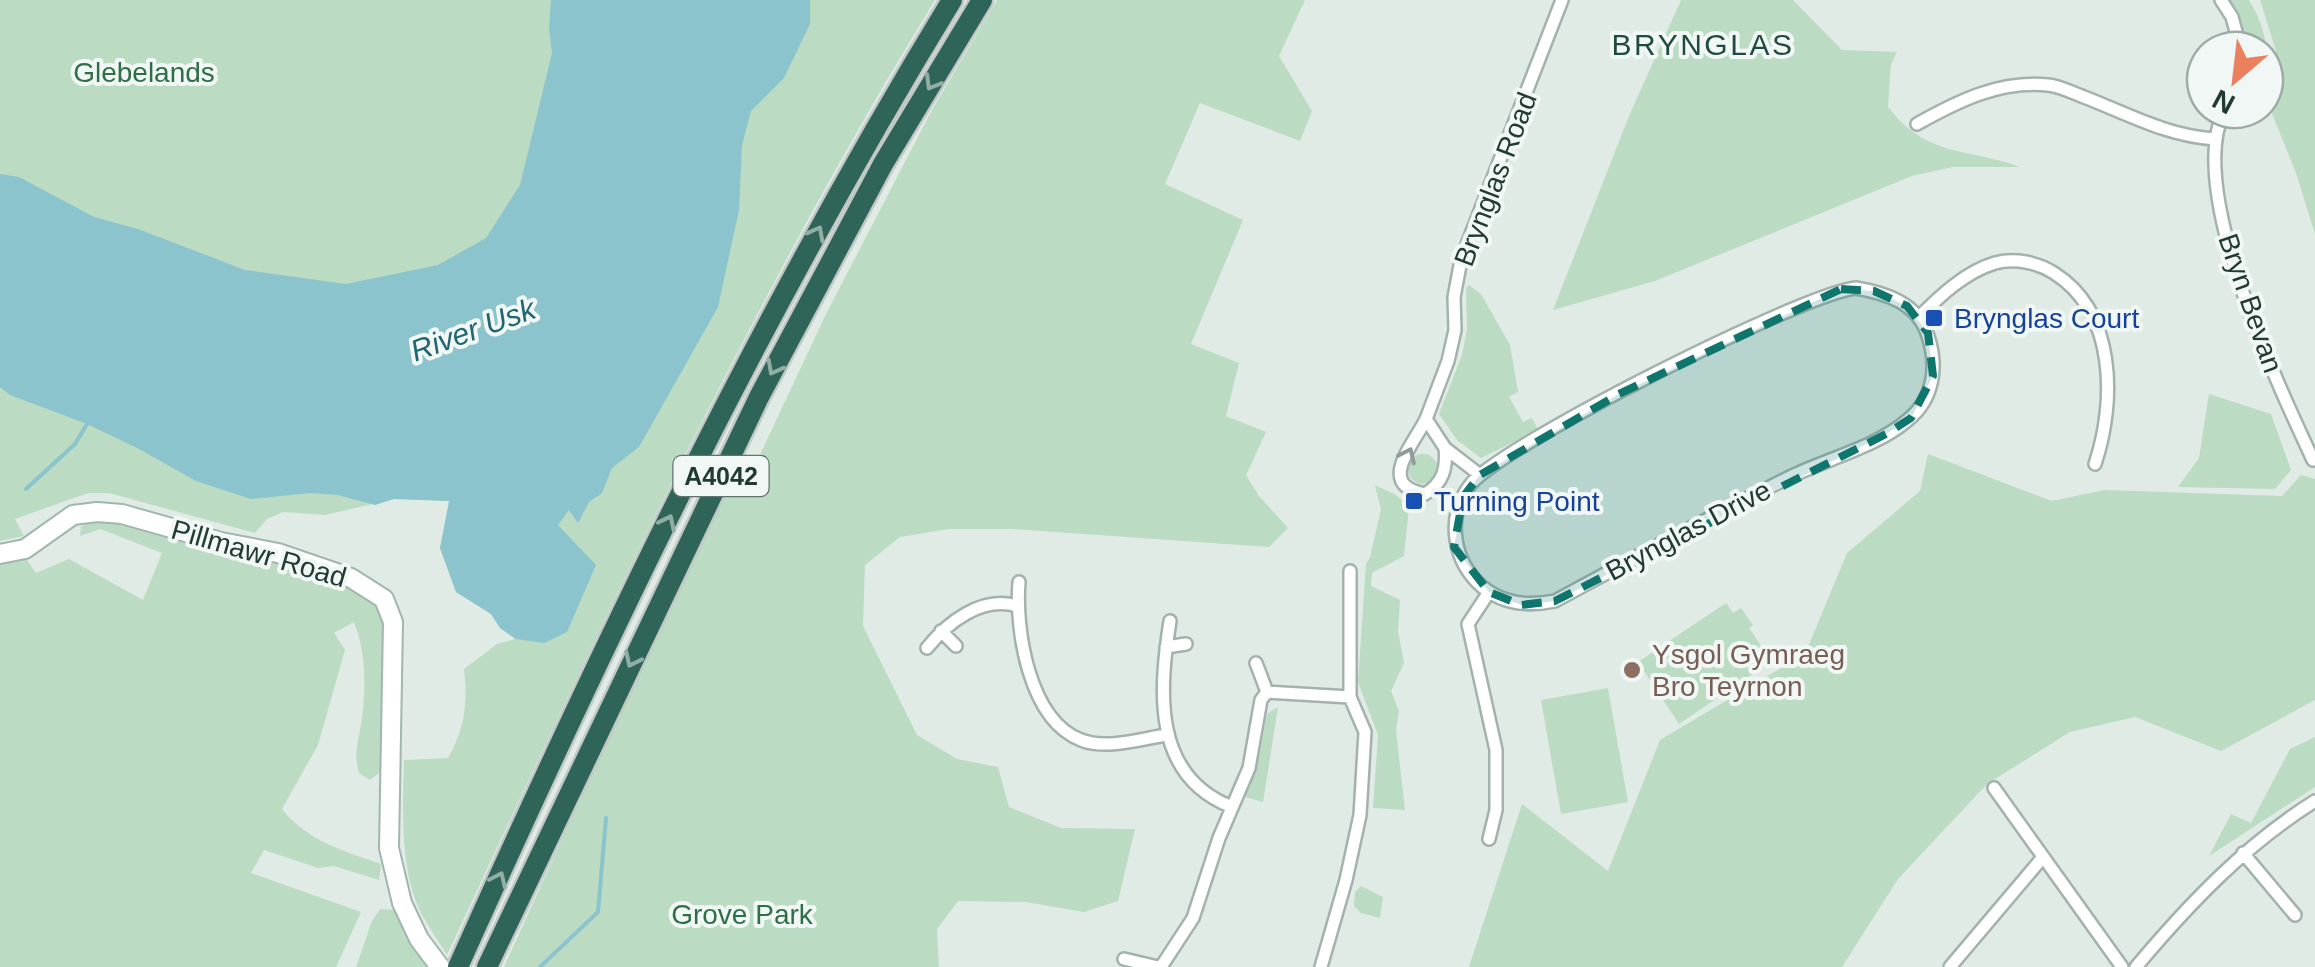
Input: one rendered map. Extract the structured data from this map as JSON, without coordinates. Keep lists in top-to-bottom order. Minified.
{"streets":{"highway":["A4042"],"street":["Brynglas Road","Bryn Bevan","Brynglas Drive","Pillmawr Road"]},"districts":["BRYNGLAS"],"water":["River Usk"],"parks":["Glebelands","Grove Park"],"places":{"transit":["Brynglas Court","Turning Point"],"other":["Ysgol Gymraeg Bro Teyrnon"]},"north":"bottom left"}
